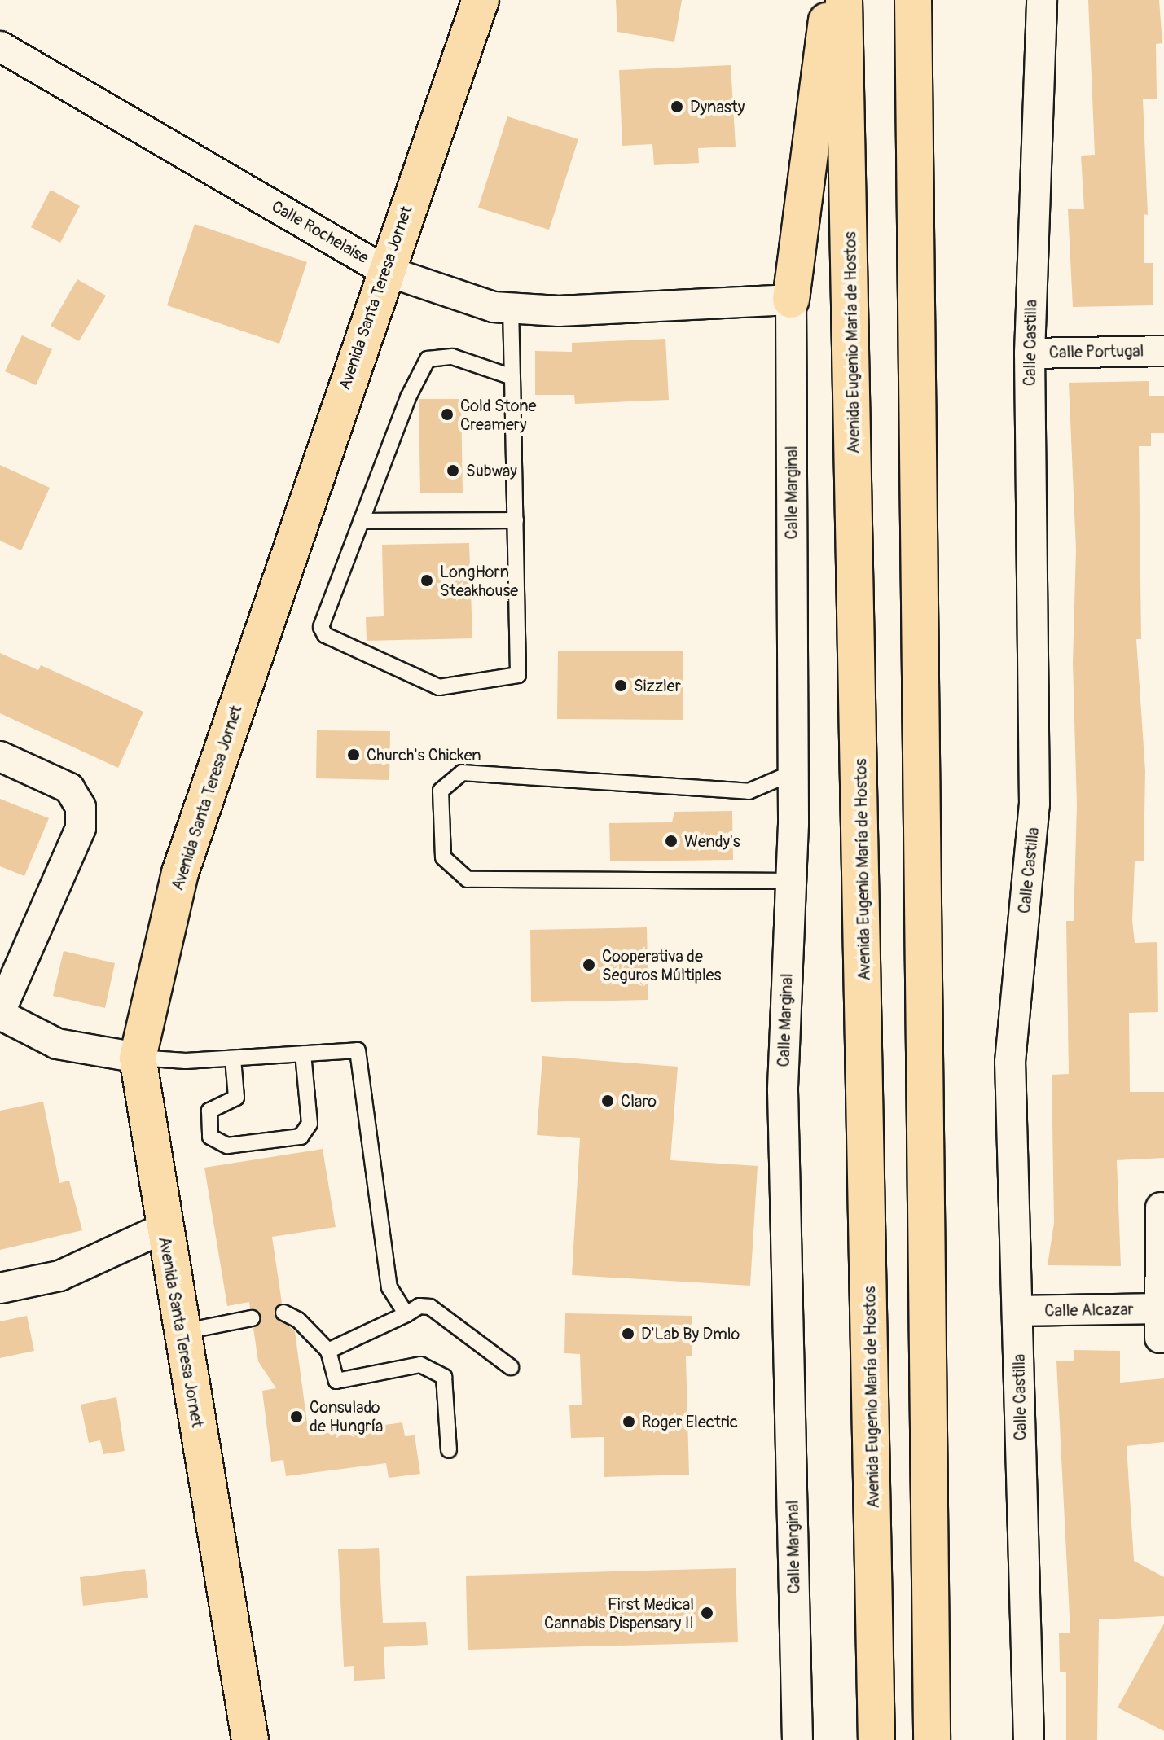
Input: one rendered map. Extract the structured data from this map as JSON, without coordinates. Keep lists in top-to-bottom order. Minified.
{"streets":{"main road":["Avenida Santa Teresa Jornet","Avenida Eugenio María de Hostos"],"street":["Calle Rochelaise","Calle Castilla","Calle Portugal","Calle Marginal","Calle Alcazar"]},"crossings":[["Calle Rochelaise","Avenida Santa Teresa Jornet"],["Calle Rochelaise","Calle Marginal"],["Calle Castilla","Calle Portugal"],["Calle Castilla","Calle Alcazar"]],"places":["Dynasty","Cold Stone Creamery","Subway","LongHorn Steakhouse","Sizzler","Church's Chicken","Wendy's","Cooperativa de Seguros Múltiples","Claro","D'Lab By Dmlo","Consulado de Hungría","Roger Electric","First Medical Cannabis Dispensary II"]}
